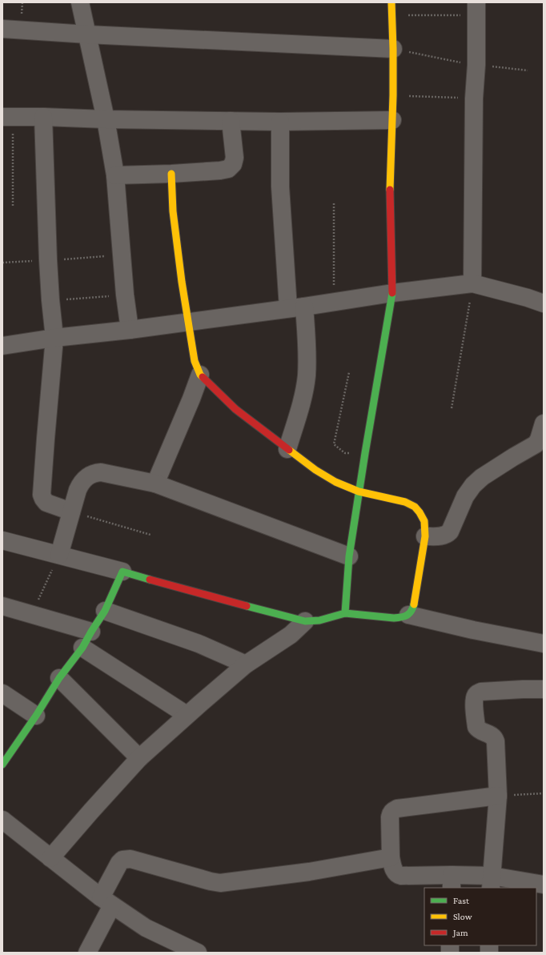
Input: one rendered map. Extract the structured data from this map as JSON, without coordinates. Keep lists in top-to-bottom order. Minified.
{"legend":["Fast","Slow","Jam"]}
